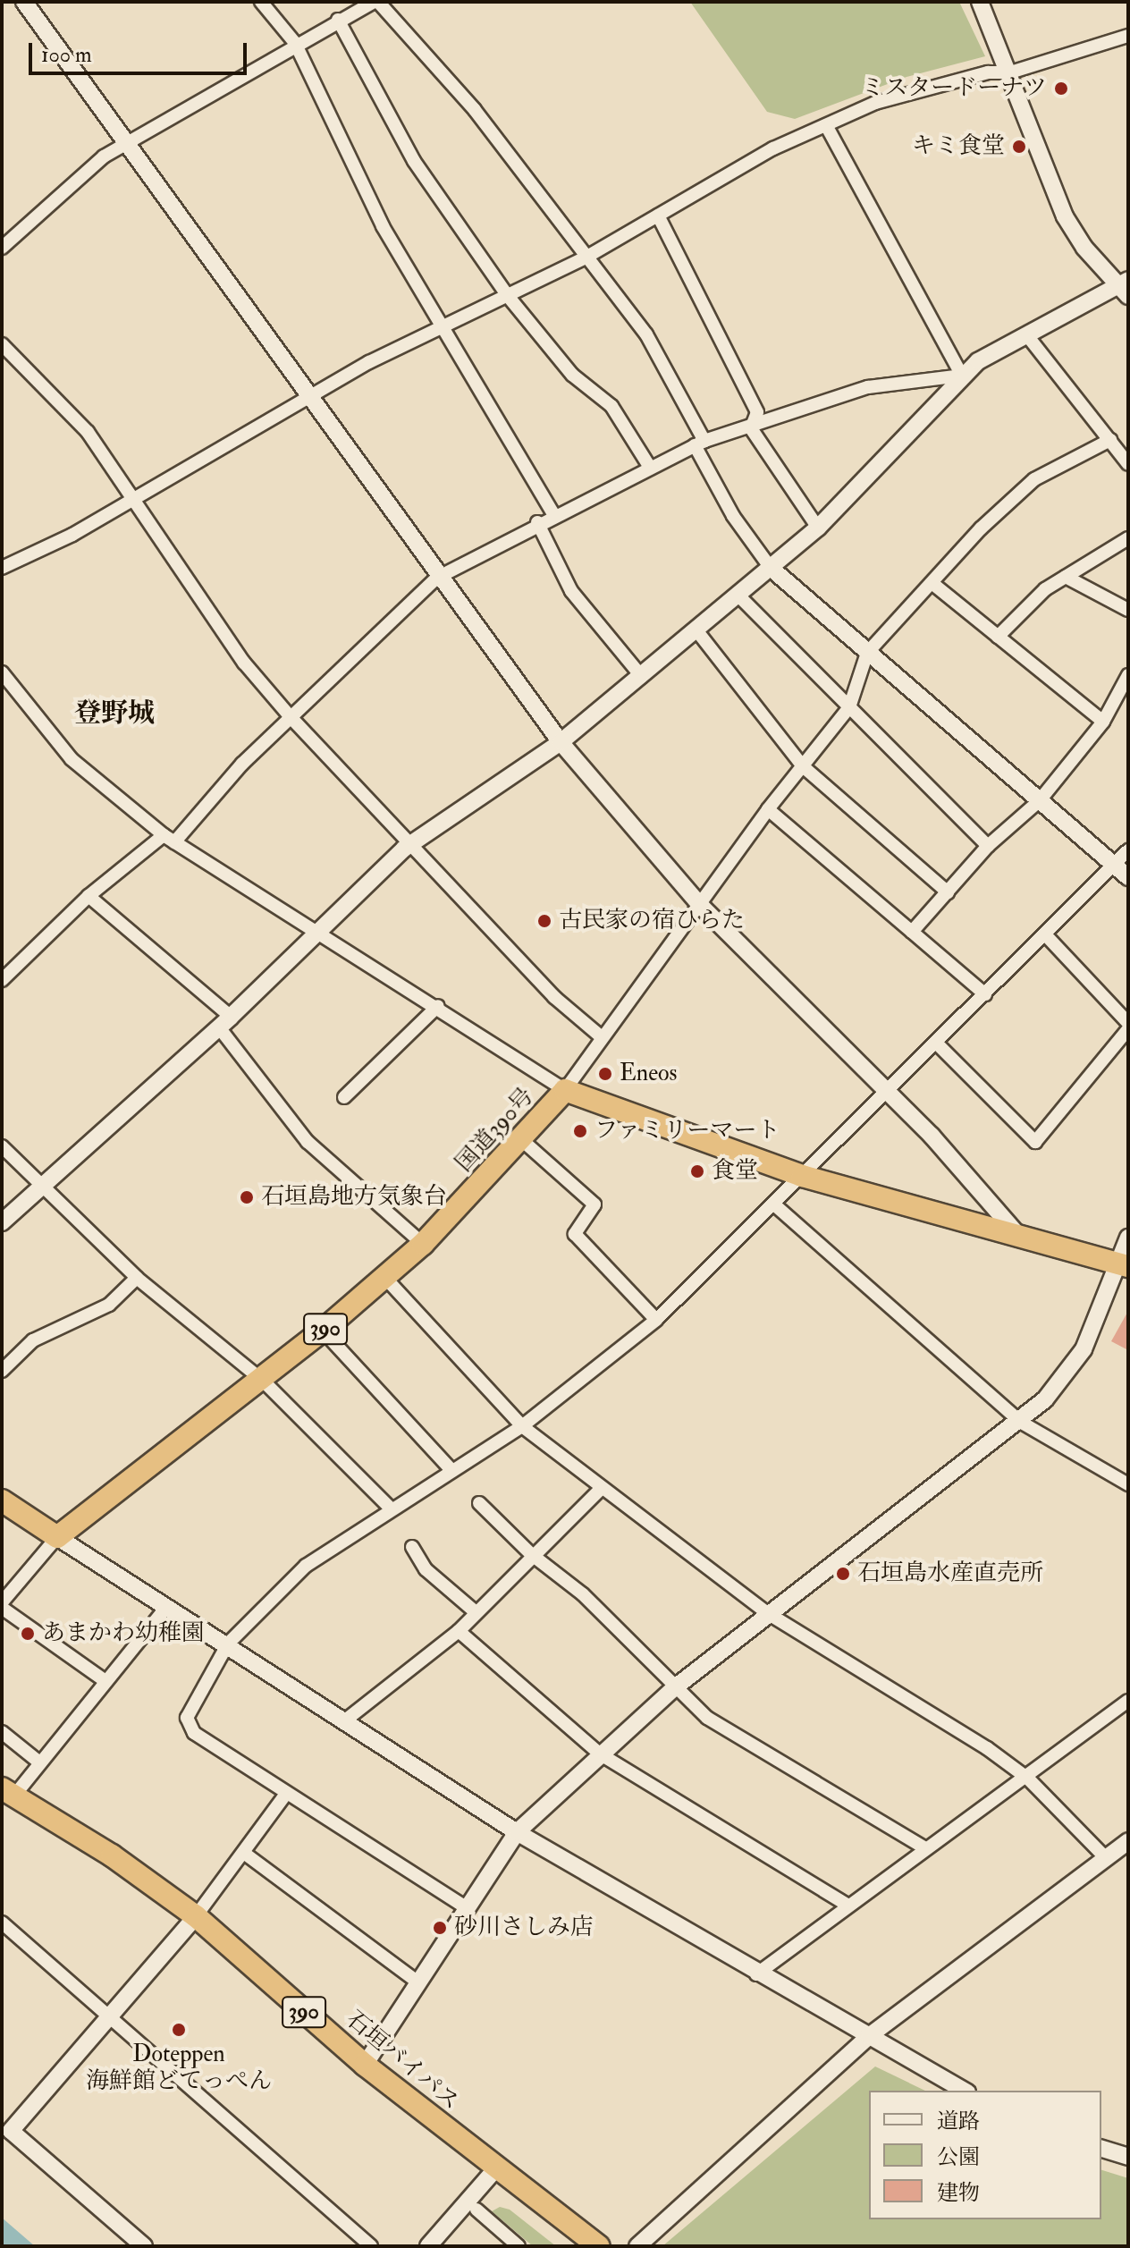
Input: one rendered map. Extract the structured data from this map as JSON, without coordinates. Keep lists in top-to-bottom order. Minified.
{"streets":{"highway":["国道390号","390","石垣バイパス"]},"districts":["登野城"],"places":["ミスタードーナツ","キミ食堂","古民家の宿ひらた","Eneos","ファミリーマート","食堂","石垣島地方気象台","石垣島水産直売所","あまかわ幼稚園","砂川さしみ店","Doteppen 海鮮館どてっぺん"],"legend":["道路","公園","建物"],"scale_bar":"100 m"}
